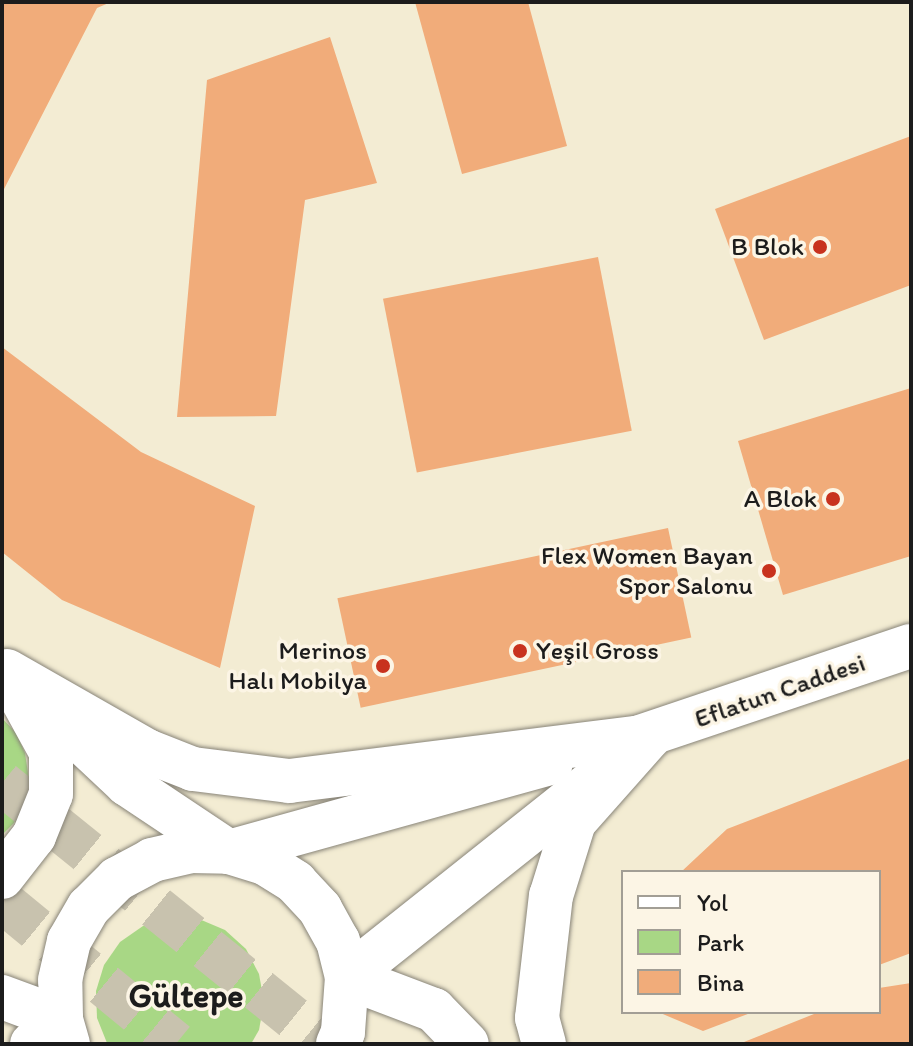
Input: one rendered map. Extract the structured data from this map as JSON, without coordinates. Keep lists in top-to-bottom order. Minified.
{"streets":{"main road":["Eflatun Caddesi"]},"districts":["Gültepe"],"places":["B Blok","A Blok","Flex Women Bayan Spor Salonu","Yeşil Gross","Merinos Halı Mobilya"],"legend":["Yol","Park","Bina"]}
